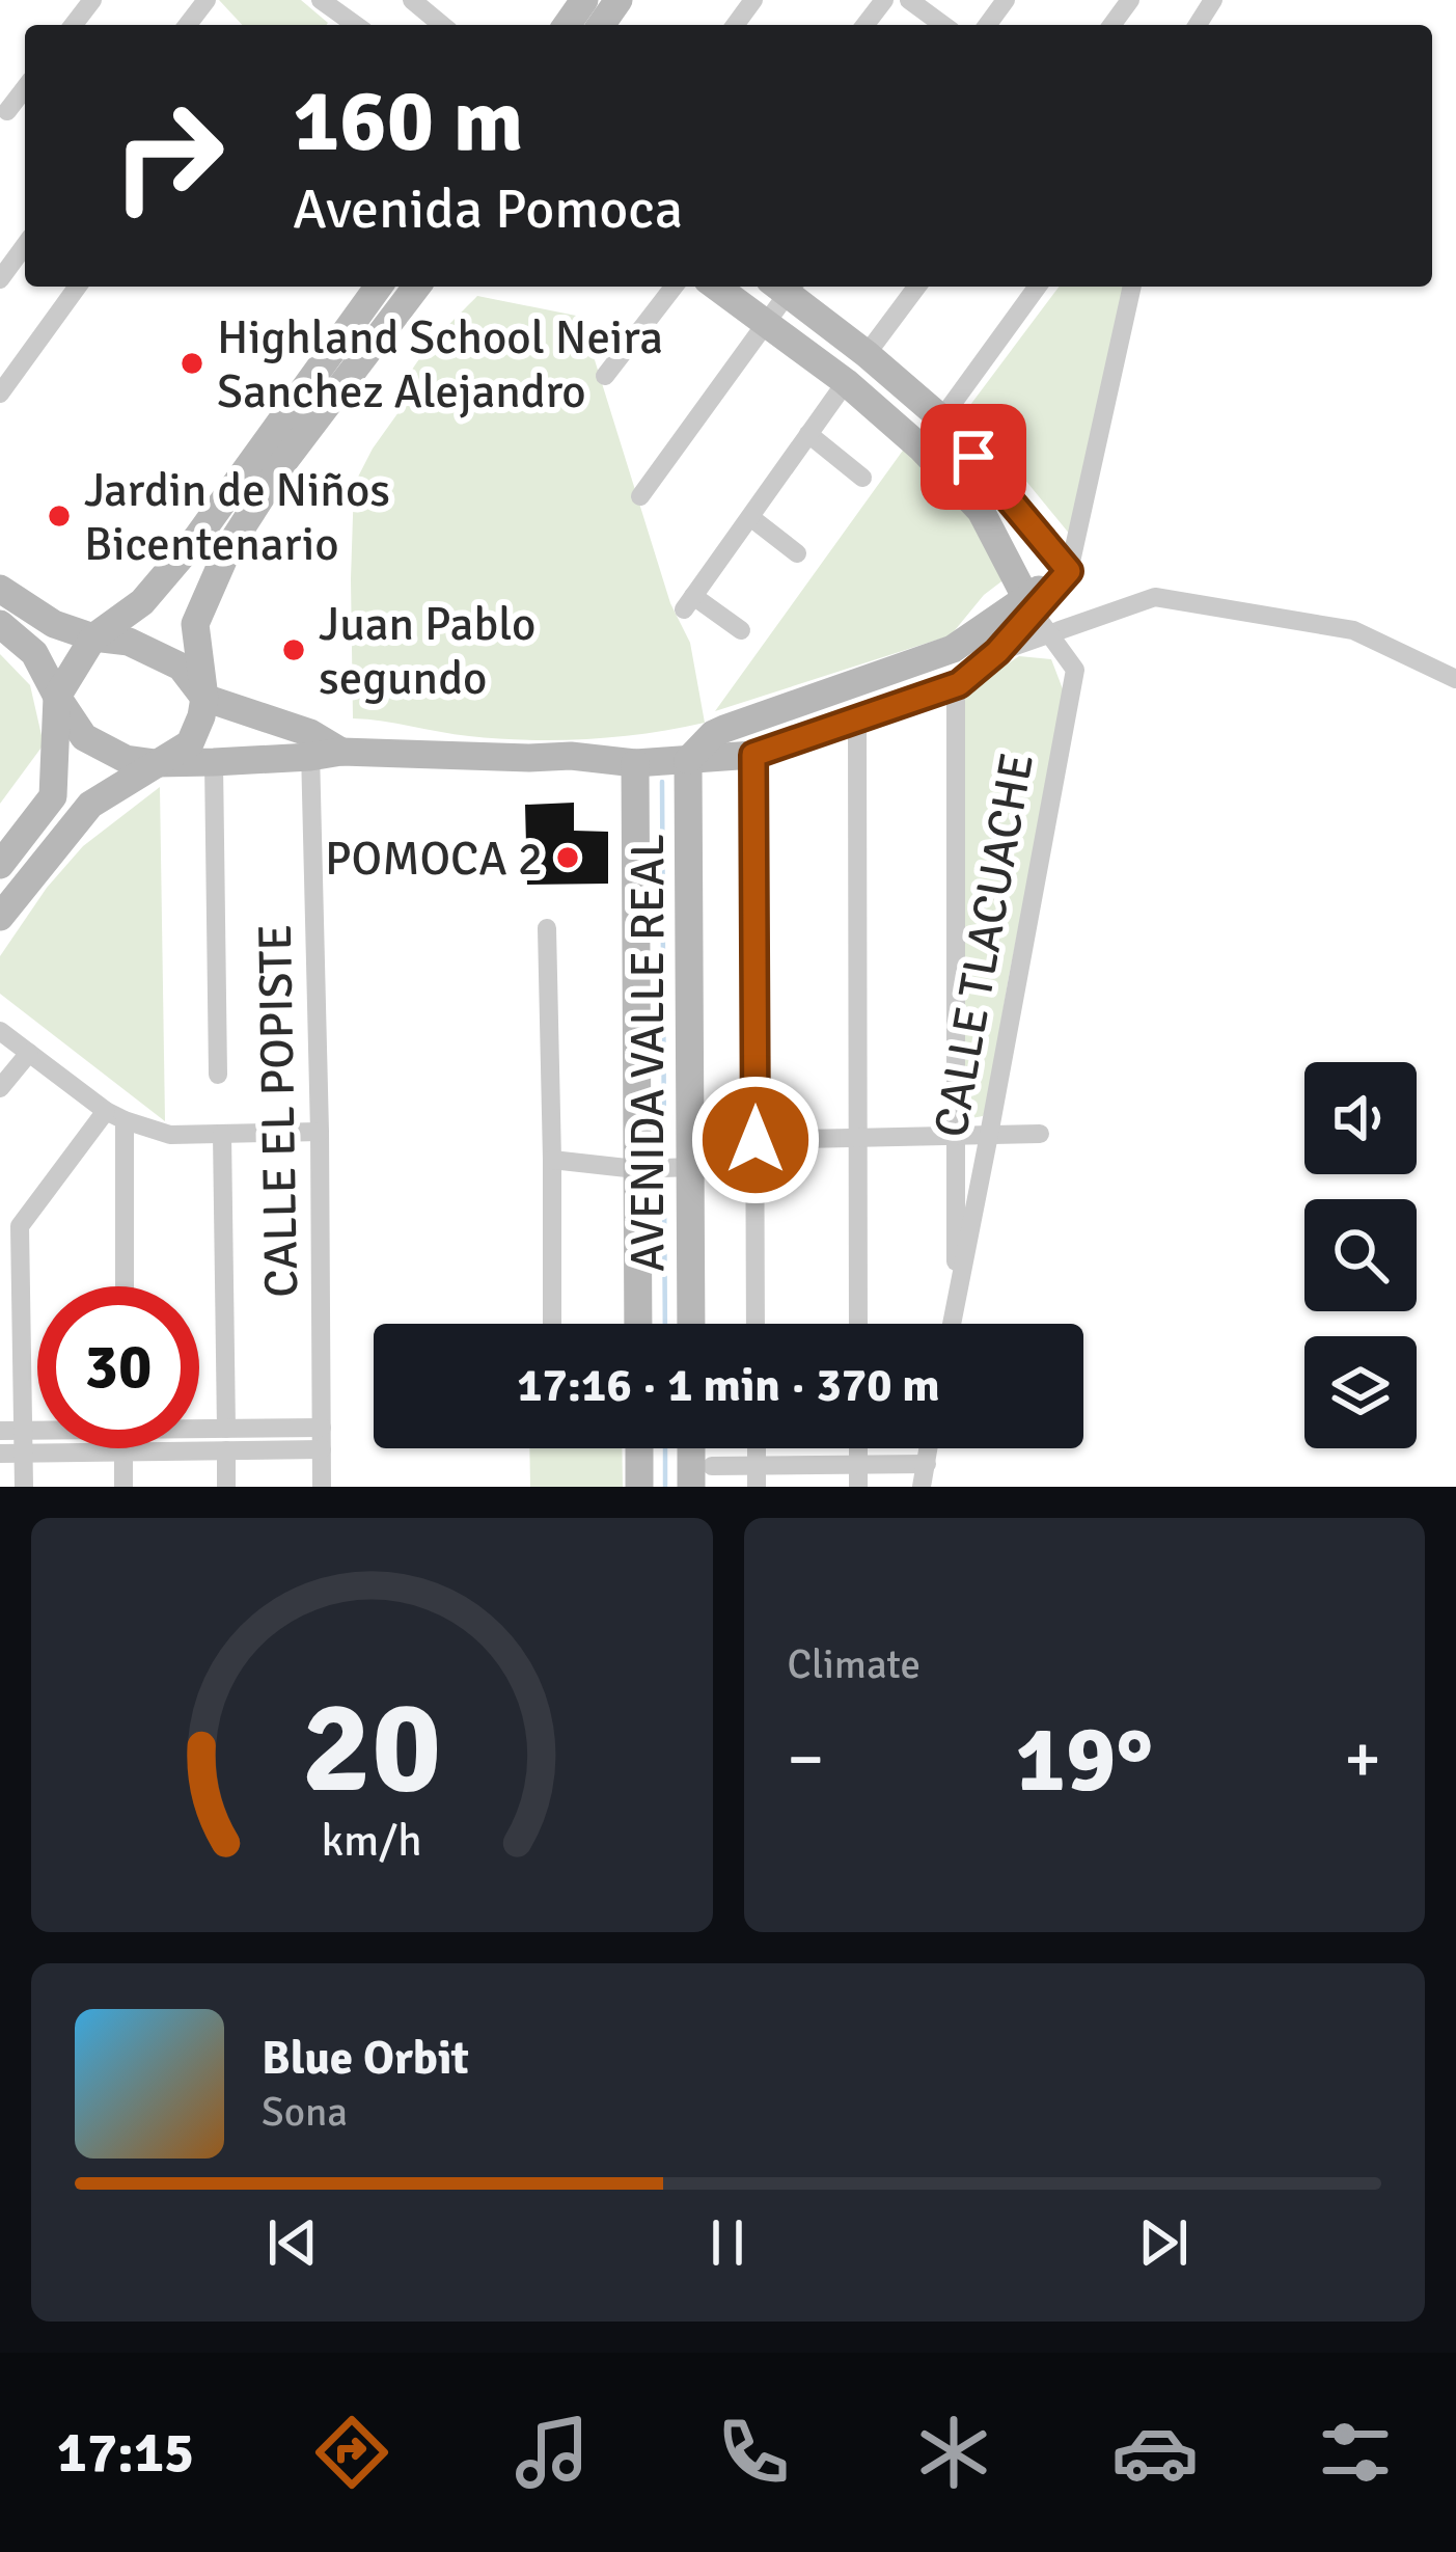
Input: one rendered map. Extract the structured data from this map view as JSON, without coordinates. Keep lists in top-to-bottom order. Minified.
{"streets":{"street":["CALLE TLACUACHE","AVENIDA VALLE REAL","CALLE EL POPISTE"]},"places":["Highland School Neira Sanchez Alejandro","Jardin de Niños Bicentenario","Juan Pablo segundo","POMOCA 2"],"page":{"turn":["160 m","Avenida Pomoca"],"limit":"30","trip":"17:16 · 1 min · 370 m","tile":"Climate","heat":["−","19°","+"],"song":["Blue Orbit","Sona"],"tabs":"17:15","gauge":["20","km/h"]}}
